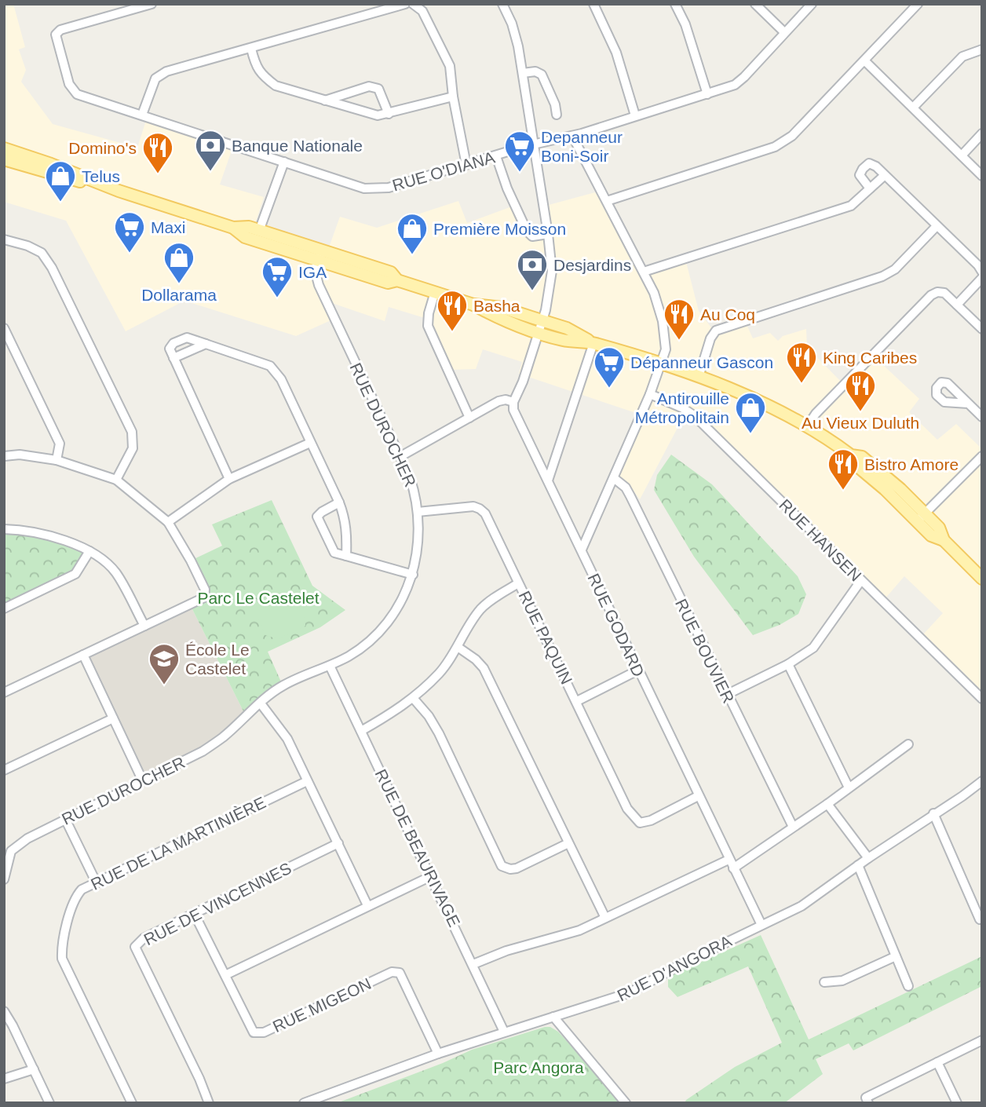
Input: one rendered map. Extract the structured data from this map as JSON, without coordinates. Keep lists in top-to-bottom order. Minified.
{"streets":{"street":["RUE O'DIANA","RUE DUROCHER","RUE HANSEN","RUE GODARD","RUE PAQUIN","RUE BOUVIER","RUE DE LA MARTINIÈRE","RUE DE BEAURIVAGE","RUE DE VINCENNES","RUE D'ANGORA","RUE MIGEON"]},"crossings":[["RUE DUROCHER","RUE PAQUIN"],["RUE DUROCHER","RUE DE BEAURIVAGE"],["RUE GODARD","RUE PAQUIN"],["RUE GODARD","RUE D'ANGORA"],["RUE DE BEAURIVAGE","RUE D'ANGORA"],["RUE DE VINCENNES","RUE MIGEON"],["RUE D'ANGORA","RUE MIGEON"]],"parks":["Parc Le Castelet","Parc Angora"],"places":{"bank":["Banque Nationale","Desjardins"],"supermarket":["Depanneur Boni-Soir","Maxi","IGA","Dépanneur Gascon"],"restaurant":["Domino's","Basha","Au Coq","King Caribes","Au Vieux Duluth","Bistro Amore"],"shop":["Telus","Première Moisson","Dollarama","Antirouille Métropolitain"],"school or university":["École Le Castelet"]}}
